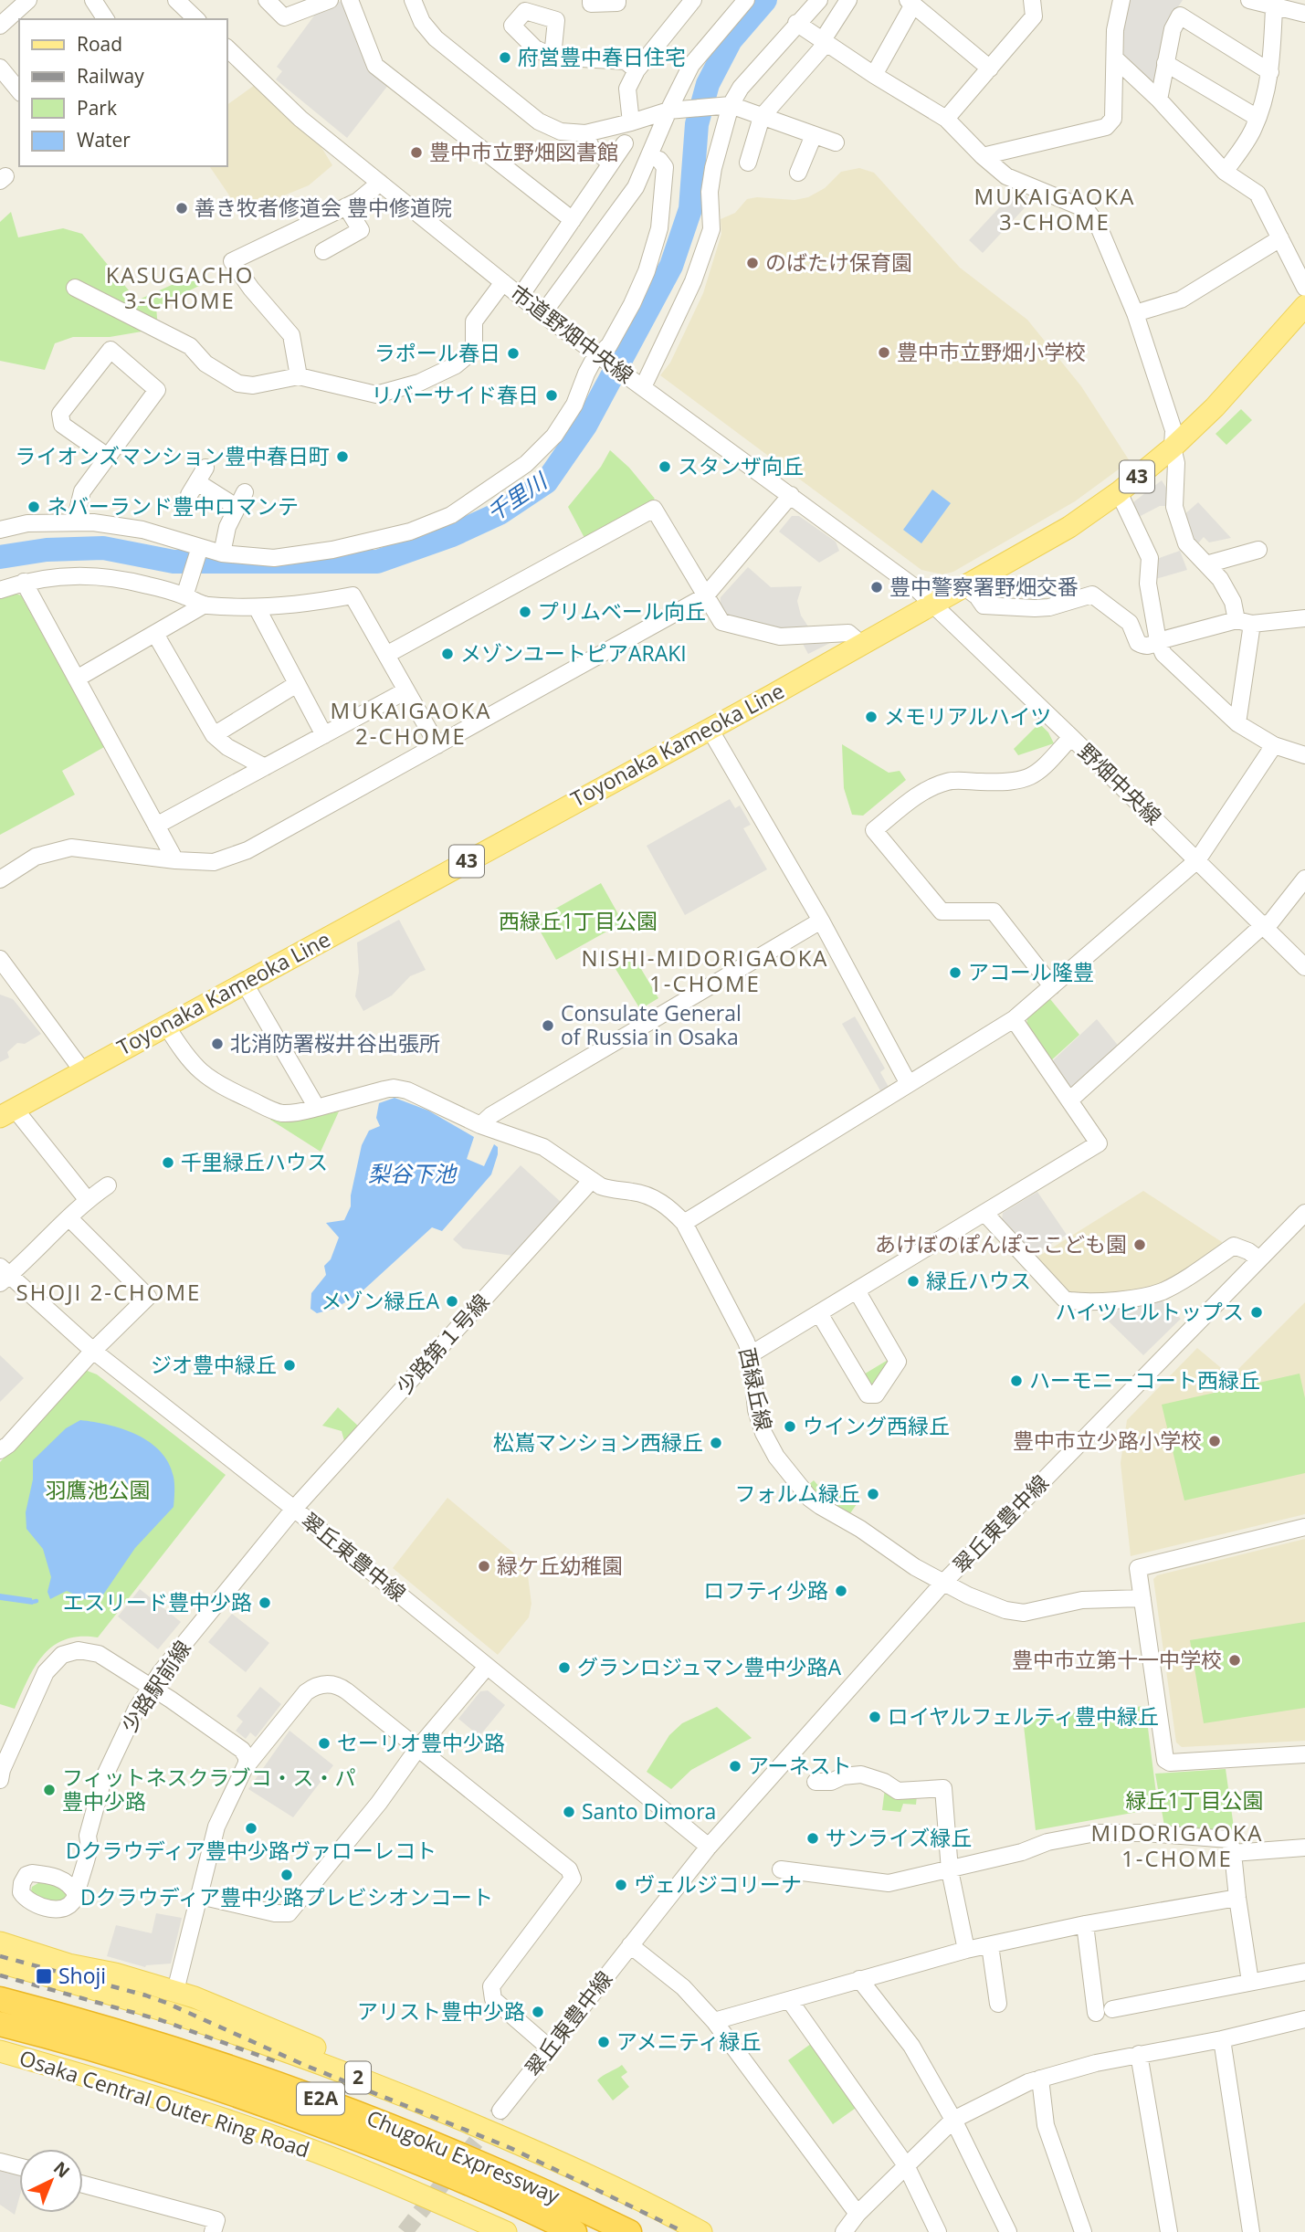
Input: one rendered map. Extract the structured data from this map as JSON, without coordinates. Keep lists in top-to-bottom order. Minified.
{"streets":{"highway":["E2A","Chugoku Expressway"],"main road":["43","Toyonaka Kameoka Line","2","Osaka Central Outer Ring Road"],"street":["市道野畑中央線","野畑中央線","少路第１号線","西緑丘線","翠丘東豊中線","少路駅前線"]},"crossings":[["市道野畑中央線","Toyonaka Kameoka Line"],["市道野畑中央線","野畑中央線"],["Toyonaka Kameoka Line","野畑中央線"],["Toyonaka Kameoka Line","西緑丘線"],["少路第１号線","西緑丘線"],["少路第１号線","翠丘東豊中線"],["少路第１号線","少路駅前線"],["西緑丘線","翠丘東豊中線"],["翠丘東豊中線","少路駅前線"]],"districts":["MUKAIGAOKA 3-CHOME","KASUGACHO 3-CHOME","MUKAIGAOKA 2-CHOME","NISHI-MIDORIGAOKA 1-CHOME","SHOJI 2-CHOME","MIDORIGAOKA 1-CHOME"],"water":["千里川","梨谷下池"],"parks":["西緑丘1丁目公園","羽鷹池公園","緑丘1丁目公園"],"places":{"other":["府営豊中春日住宅","豊中市立野畑図書館","善き牧者修道会 豊中修道院","のばたけ保育園","豊中市立野畑小学校","ラポール春日","リバーサイド春日","ライオンズマンション豊中春日町","スタンザ向丘","ネバーランド豊中ロマンテ","豊中警察署野畑交番","プリムベール向丘","メゾンユートピアARAKI","メモリアルハイツ","アコール隆豊","Consulate General of Russia in Osaka","北消防署桜井谷出張所","千里緑丘ハウス","あけぼのぽんぽここども園","緑丘ハウス","メゾン緑丘A","ハイツヒルトップス","ジオ豊中緑丘","ハーモニーコート西緑丘","ウイング西緑丘","豊中市立少路小学校","松嶌マンション西緑丘","フォルム緑丘","緑ケ丘幼稚園","ロフティ少路","エスリード豊中少路","豊中市立第十一中学校","グランロジュマン豊中少路A","ロイヤルフェルティ豊中緑丘","セーリオ豊中少路","アーネスト","フィットネスクラブコ・ス・パ 豊中少路","Santo Dimora","Dクラウディア豊中少路ヴァローレコト","サンライズ緑丘","Dクラウディア豊中少路プレビシオンコート","ヴェルジコリーナ","アリスト豊中少路","アメニティ緑丘"],"transit":["Shoji"]},"legend":["Road","Railway","Park","Water"],"north":"top right"}
